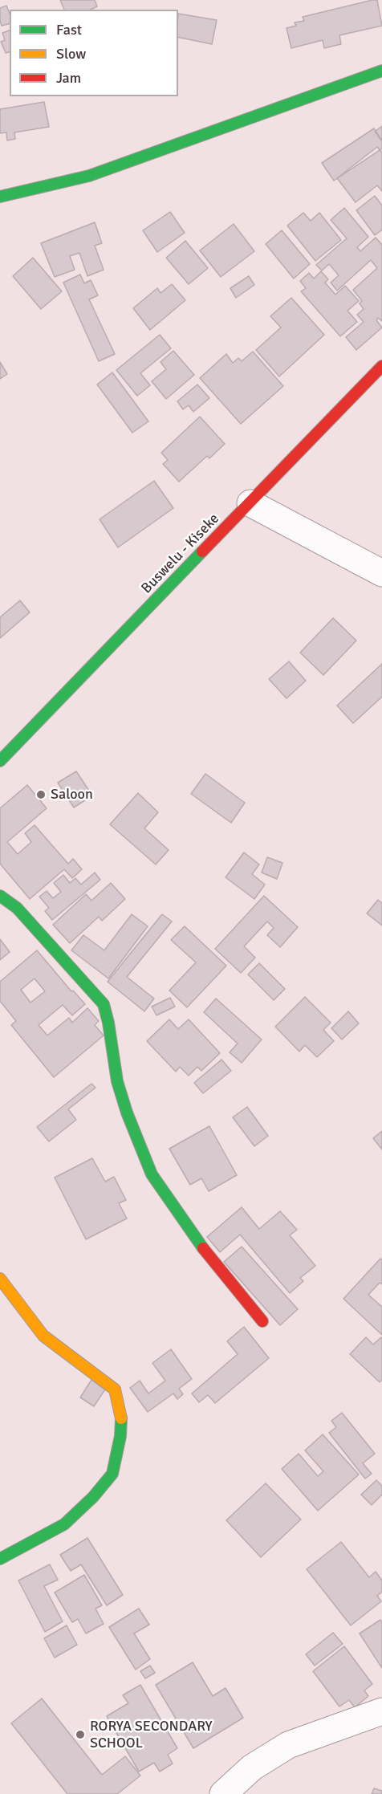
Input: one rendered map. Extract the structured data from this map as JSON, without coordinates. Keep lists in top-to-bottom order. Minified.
{"streets":{"street":["Buswelu - Kiseke"]},"places":["Saloon","RORYA SECONDARY SCHOOL"],"legend":["Fast","Slow","Jam"]}
